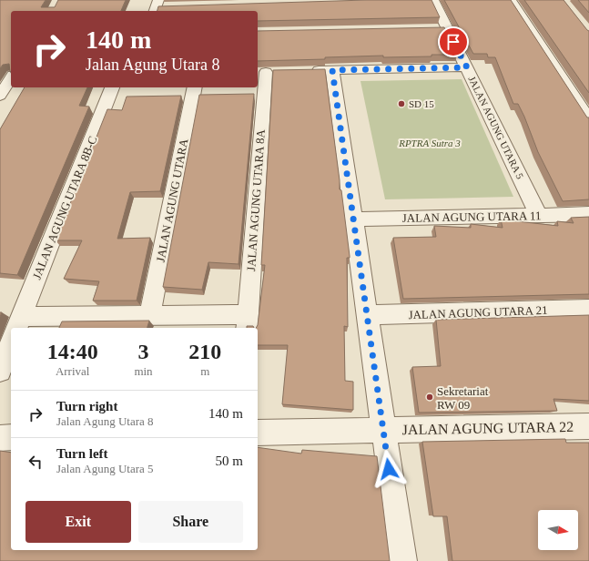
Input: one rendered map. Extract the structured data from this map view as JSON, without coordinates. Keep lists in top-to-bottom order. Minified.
{"streets":{"street":["JALAN AGUNG UTARA 5","JALAN AGUNG UTARA","JALAN AGUNG UTARA 8A","JALAN AGUNG UTARA 8B-C","JALAN AGUNG UTARA 11","JALAN AGUNG UTARA 21","JALAN AGUNG UTARA 22"]},"crossings":[["JALAN AGUNG UTARA 5","JALAN AGUNG UTARA 11"]],"parks":["RPTRA Sutra 3"],"places":["SD 15","Sekretariat RW 09"],"north":"right","page":{"turn":["140 m","Jalan Agung Utara 8"],"eta":["14:40","Arrival","3","min","210","m"],"list":[{"name":"Turn right","note":"Jalan Agung Utara 8","value":"140 m"},{"name":"Turn left","note":"Jalan Agung Utara 5","value":"50 m"}],"buttons":["Exit","Share"]}}
